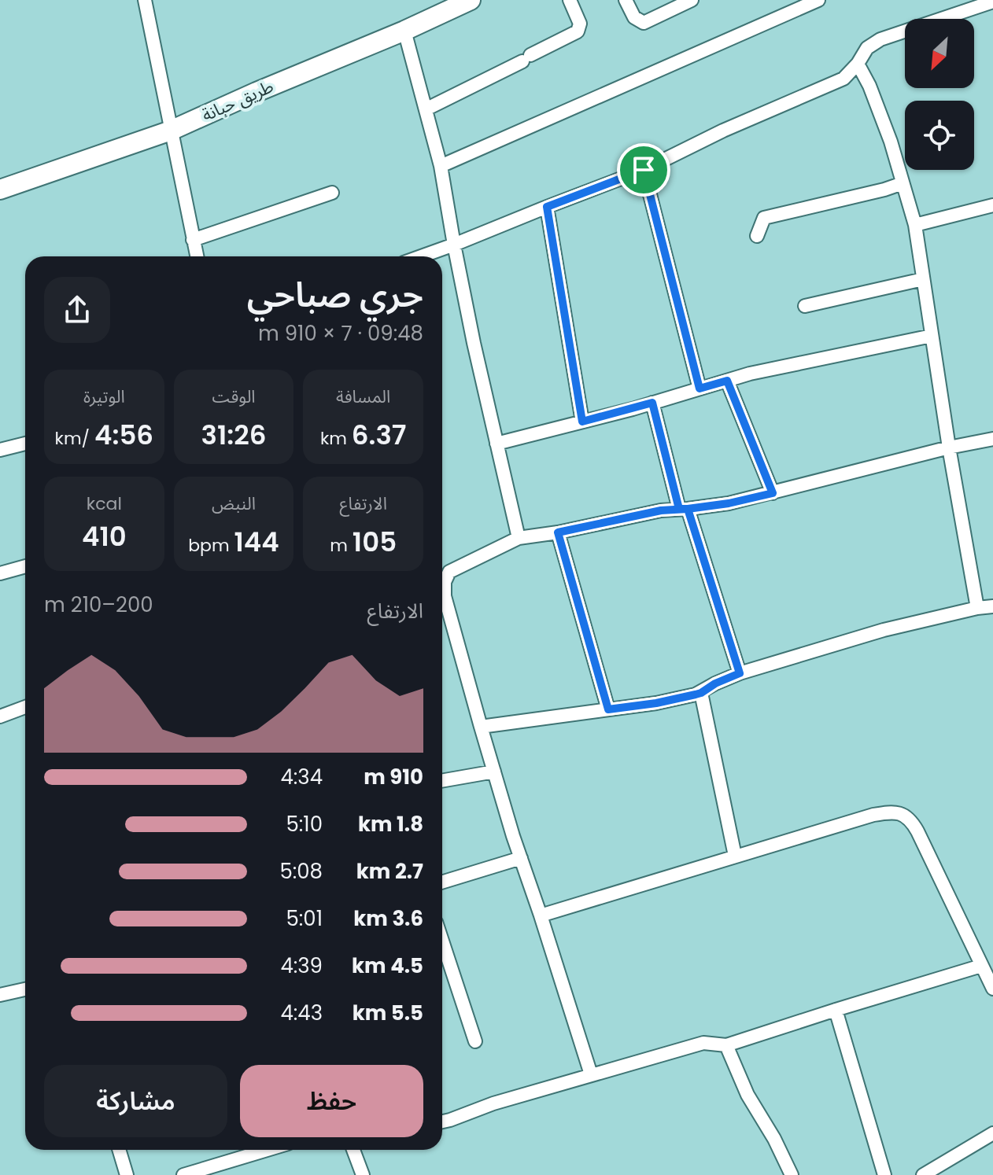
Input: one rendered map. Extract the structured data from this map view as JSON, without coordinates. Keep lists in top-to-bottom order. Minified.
{"streets":{"street":["طريق حبانة"]},"north":"bottom left","page":{"heading":["جري صباحي","09:48 · 7 × 910 m"],"stats":[["المسافة","6.37 km"],["الوقت","31:26"],["الوتيرة","4:56 /km"],["الارتفاع","105 m"],["النبض","144 bpm"],["kcal","410"]],"chart":["الارتفاع","200–210 m"],"list":[{"name":"910 m","note":"4:34"},{"name":"1.8 km","note":"5:10"},{"name":"2.7 km","note":"5:08"},{"name":"3.6 km","note":"5:01"},{"name":"4.5 km","note":"4:39"},{"name":"5.5 km","note":"4:43"}],"buttons":["حفظ","مشاركة"]}}
